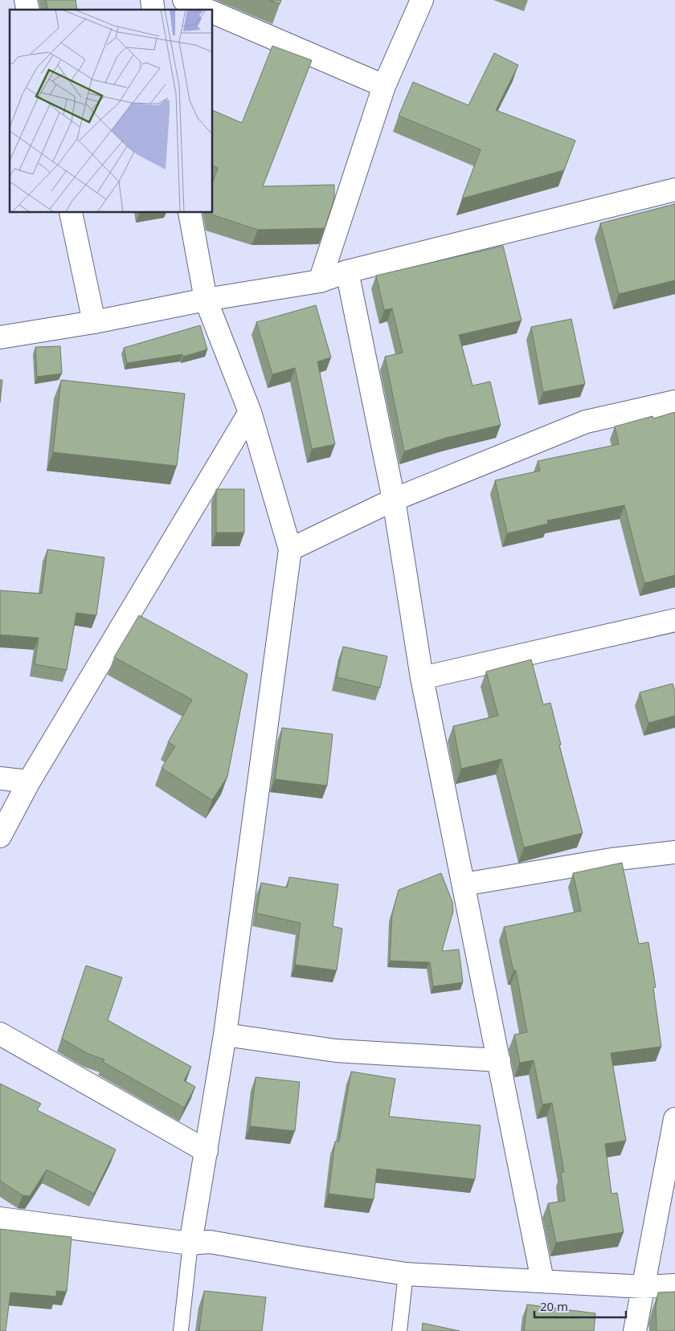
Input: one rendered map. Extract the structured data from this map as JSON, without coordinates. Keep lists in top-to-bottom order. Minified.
{"scale_bar":"20 m"}
